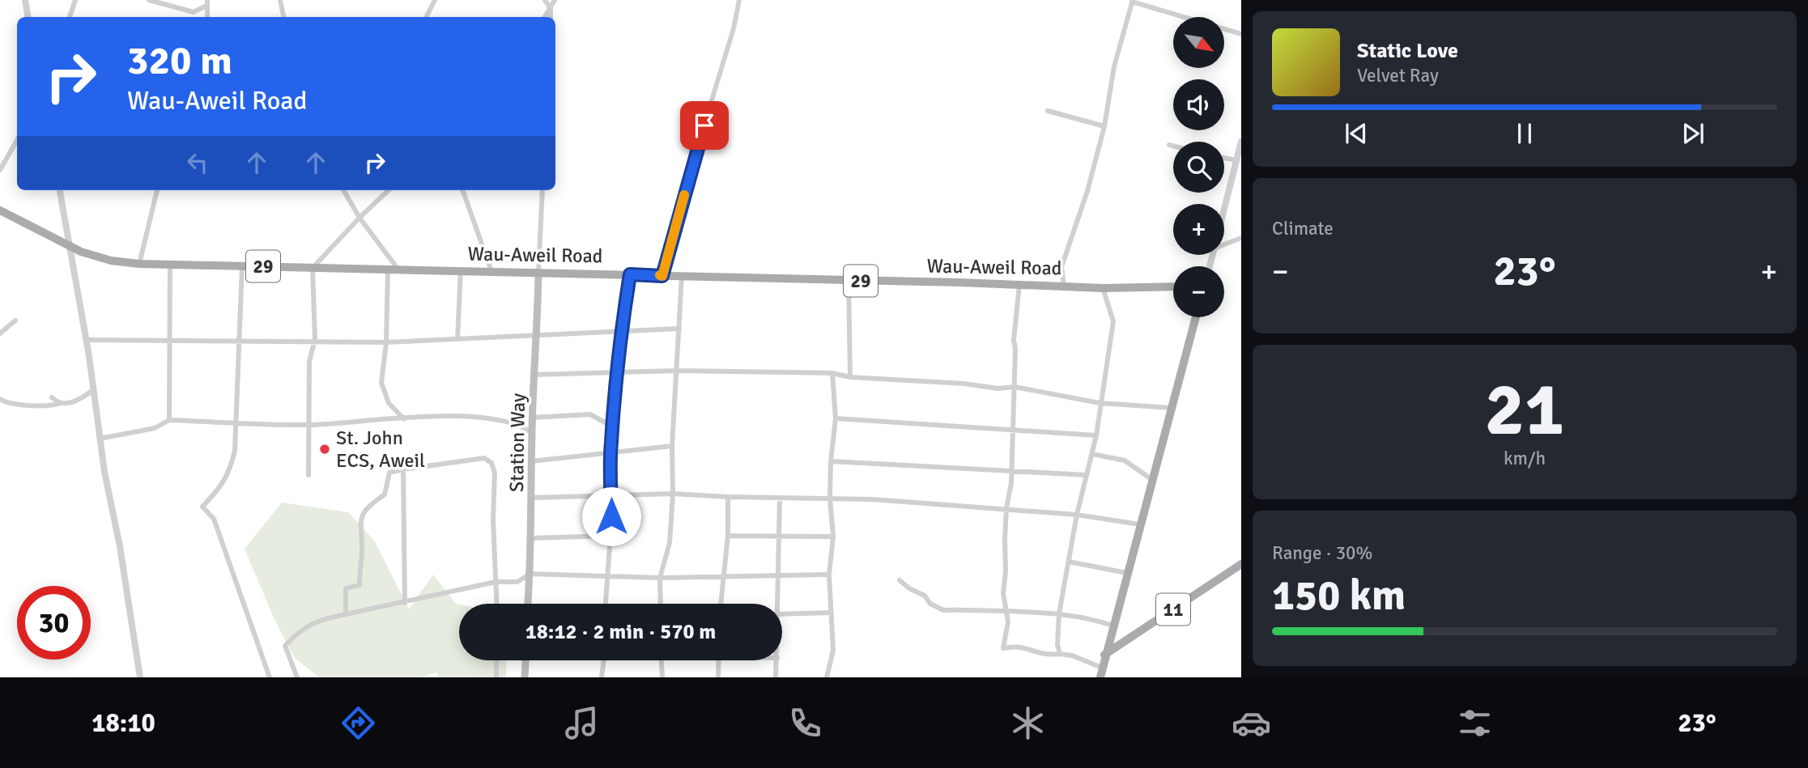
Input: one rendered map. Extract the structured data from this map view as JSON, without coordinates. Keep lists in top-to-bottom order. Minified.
{"streets":{"main road":["Wau-Aweil Road","29","Station Way","11"]},"crossings":[["Wau-Aweil Road","Station Way"]],"places":["St. John ECS, Aweil"],"north":"bottom right","page":{"map_buttons":["+","−"],"turn":["320 m","Wau-Aweil Road"],"song":["Static Love","Velvet Ray"],"tile":["Climate",["21","km/h"],["Range · 30%","150 km"]],"heat":["−","23°","+"],"limit":"30","trip":"18:12 · 2 min · 570 m","tabs":["18:10","23°"]}}
